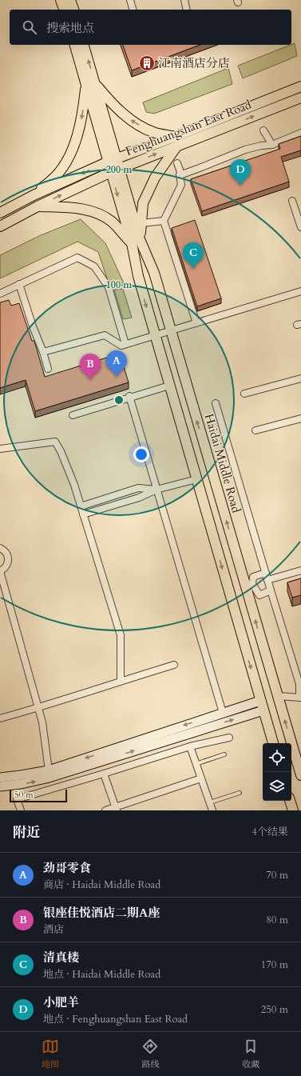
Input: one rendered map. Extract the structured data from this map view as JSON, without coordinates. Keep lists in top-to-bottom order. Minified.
{"streets":{"main road":["Fenghuangshan East Road","Haidai Middle Road"]},"crossings":[["Fenghuangshan East Road","Haidai Middle Road"]],"places":{"building":["江南酒店分店"]},"scale_bar":"50 m","page":{"search":"搜索地点","pins":["D","C","A","B"],"scale":"50 m","heading":["附近","4个结果"],"list":[{"mark":"A","name":"劲哥零食","note":"商店 · Haidai Middle Road","value":"70 m"},{"mark":"B","name":"银座佳悦酒店二期A座","note":"酒店","value":"80 m"},{"mark":"C","name":"清真楼","note":"地点 · Haidai Middle Road","value":"170 m"},{"mark":"D","name":"小肥羊","note":"地点 · Fenghuangshan East Road","value":"250 m"}],"nav":["地图","路线","收藏"]},"rings":["200 m","100 m"]}
